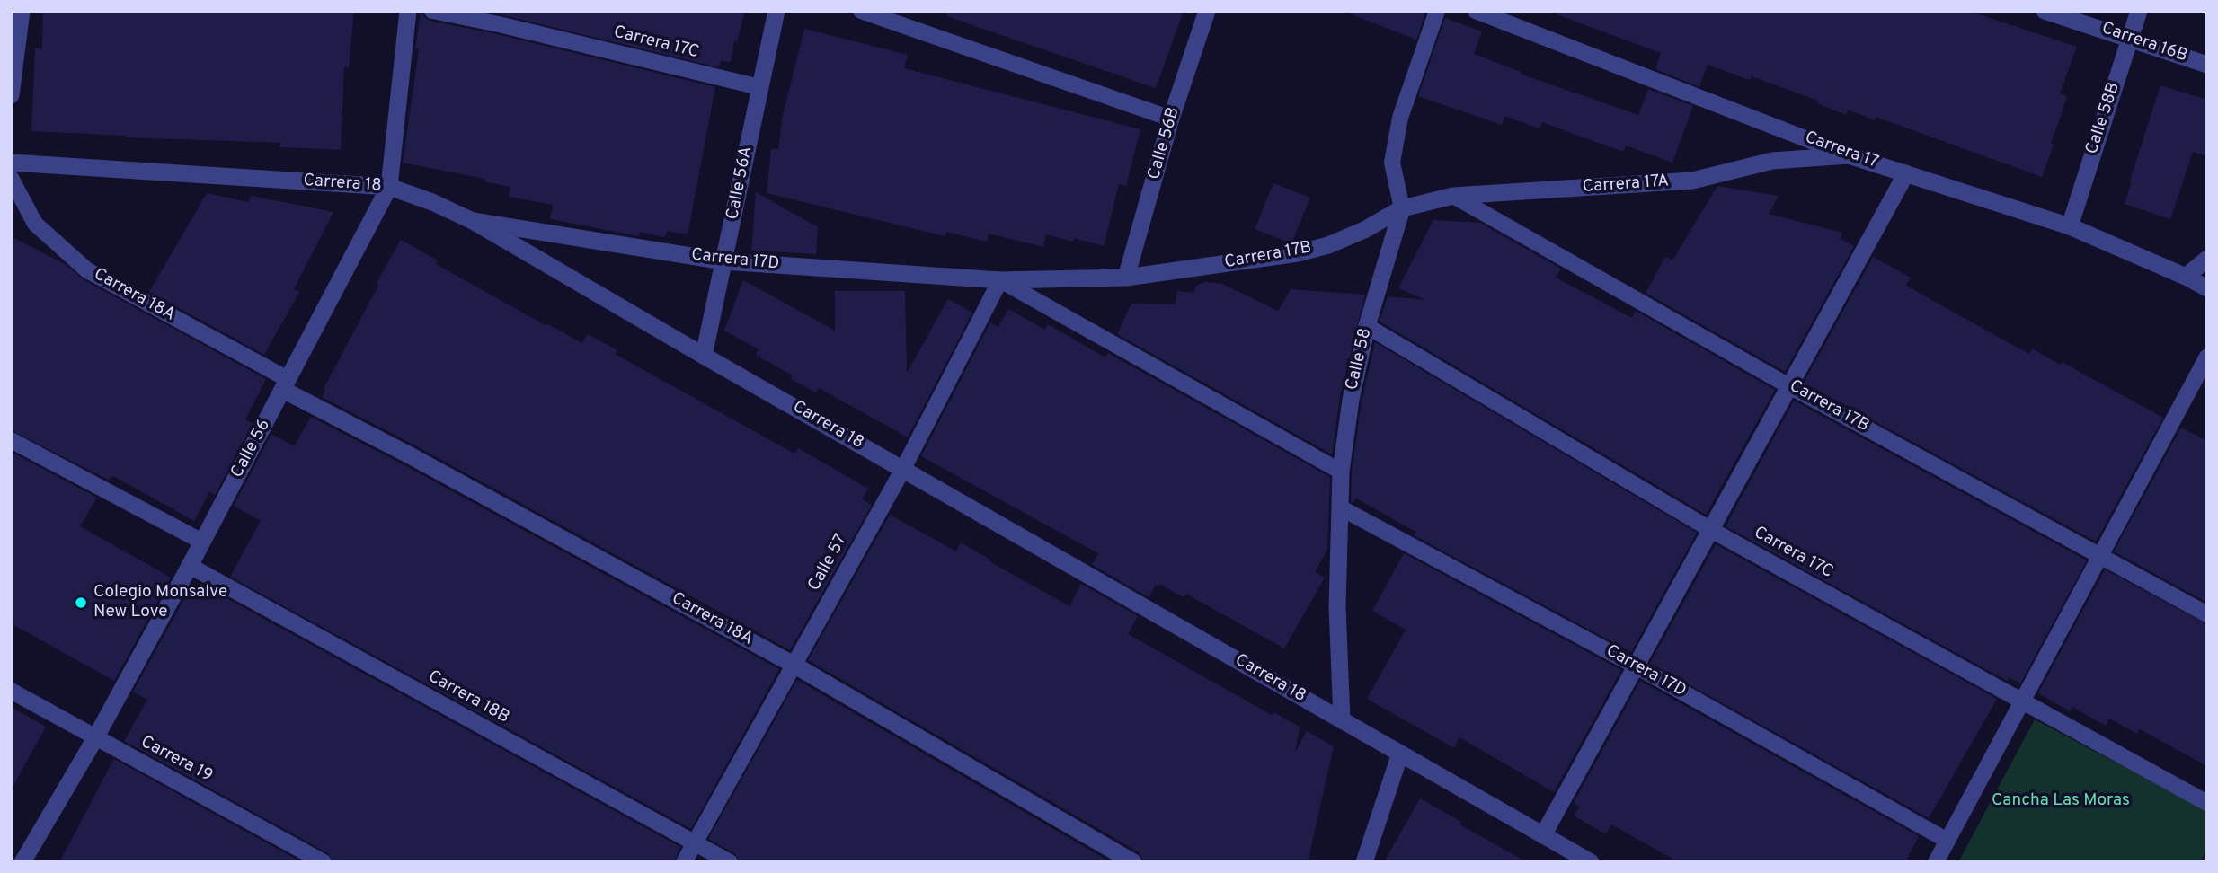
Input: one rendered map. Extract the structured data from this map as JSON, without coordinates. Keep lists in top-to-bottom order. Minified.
{"streets":{"street":["Carrera 16B","Calle 58B","Calle 56B","Carrera 17","Calle 56A","Carrera 18","Carrera 17A","Carrera 17B","Carrera 17D","Carrera 18A","Calle 58","Calle 56"],"lane":["Carrera 17C","Calle 57","Carrera 18B","Carrera 19"]},"crossings":[["Carrera 17C","Calle 56A"],["Carrera 17C","Calle 58"],["Carrera 16B","Calle 58B"],["Calle 58B","Carrera 17"],["Calle 56B","Carrera 17B"],["Calle 56B","Carrera 17D"],["Carrera 17","Carrera 17A"],["Calle 56A","Carrera 18"],["Calle 56A","Carrera 17D"],["Carrera 18","Carrera 17D"],["Carrera 18","Calle 58"],["Carrera 18","Calle 56"],["Carrera 18","Calle 57"],["Carrera 17A","Carrera 17B"],["Carrera 17A","Calle 58"],["Carrera 17B","Carrera 17D"],["Carrera 17B","Calle 58"],["Carrera 17D","Calle 58"],["Carrera 17D","Calle 57"],["Carrera 18A","Calle 56"],["Carrera 18A","Calle 57"],["Calle 56","Carrera 18B"],["Calle 56","Carrera 19"],["Calle 57","Carrera 18B"]],"parks":["Cancha Las Moras"],"places":["Colegio Monsalve New Love"]}
